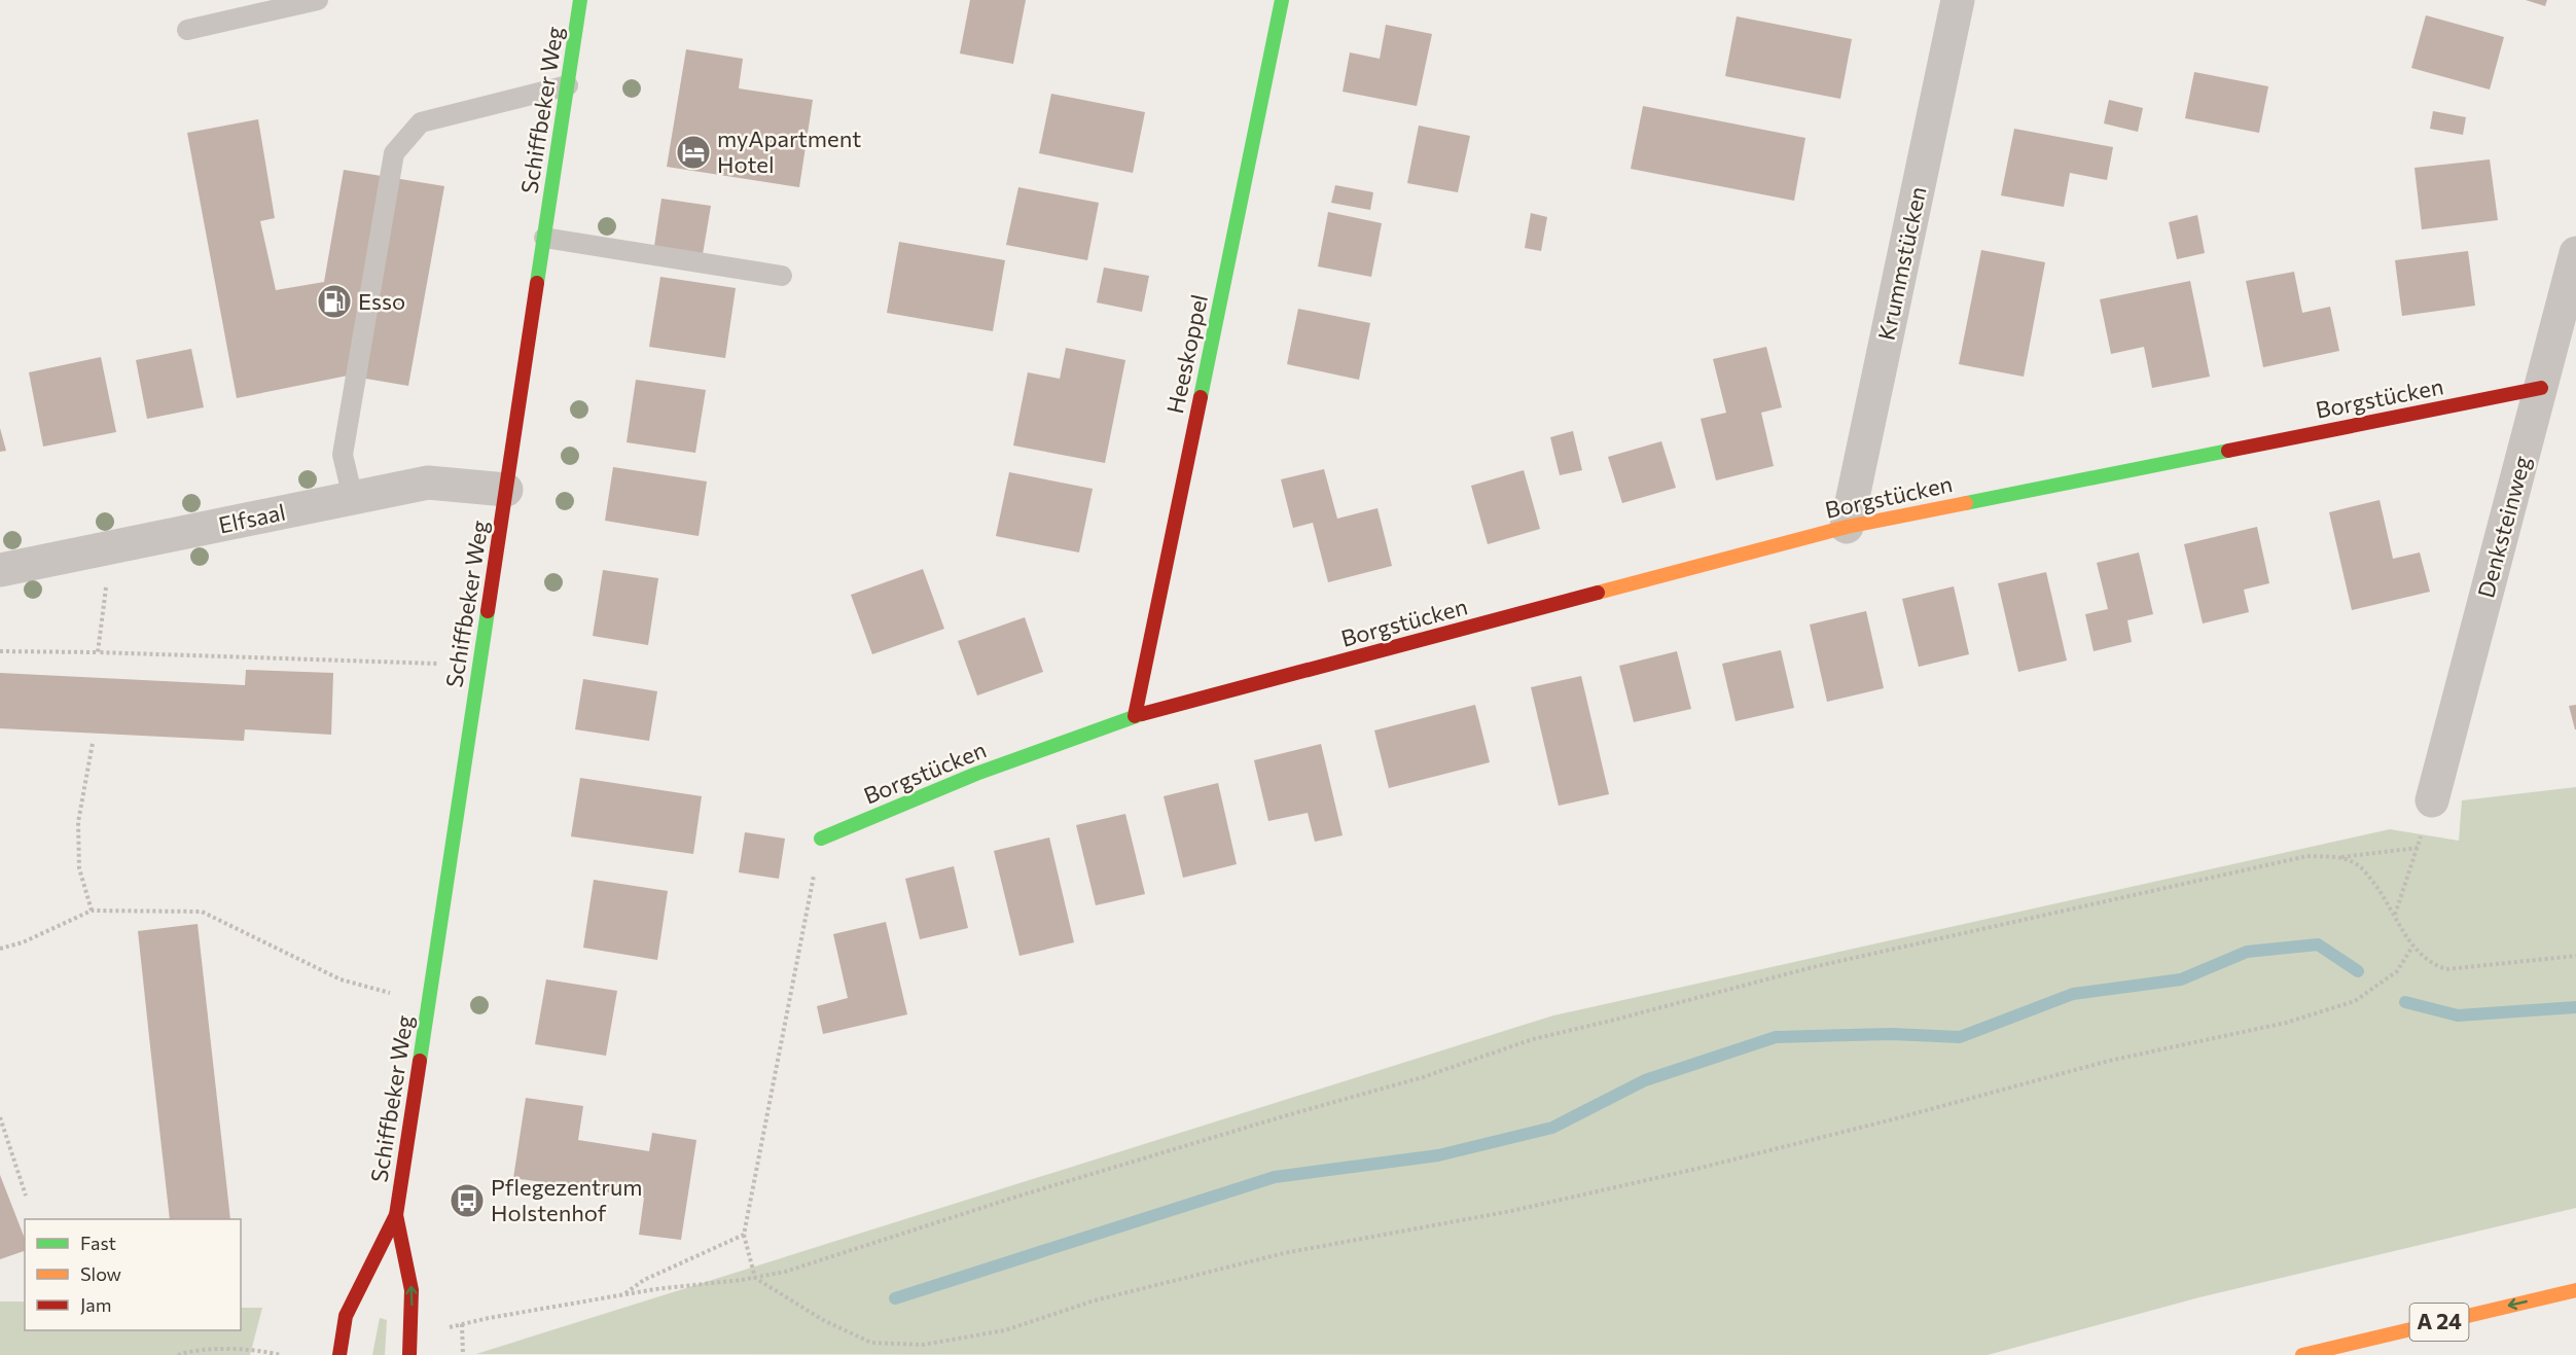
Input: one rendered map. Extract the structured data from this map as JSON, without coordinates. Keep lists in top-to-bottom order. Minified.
{"streets":{"main road":["Schiffbeker Weg","Heeskoppel","Borgstücken","A 24"],"street":["Krummstücken","Elfsaal","Denksteinweg"]},"crossings":[["Schiffbeker Weg","Elfsaal"],["Krummstücken","Borgstücken"],["Heeskoppel","Borgstücken"],["Borgstücken","Denksteinweg"]],"places":{"hotel":["myApartment Hotel"],"fuel station":["Esso"],"bus stop":["Pflegezentrum Holstenhof"]},"legend":["Fast","Slow","Jam"]}
